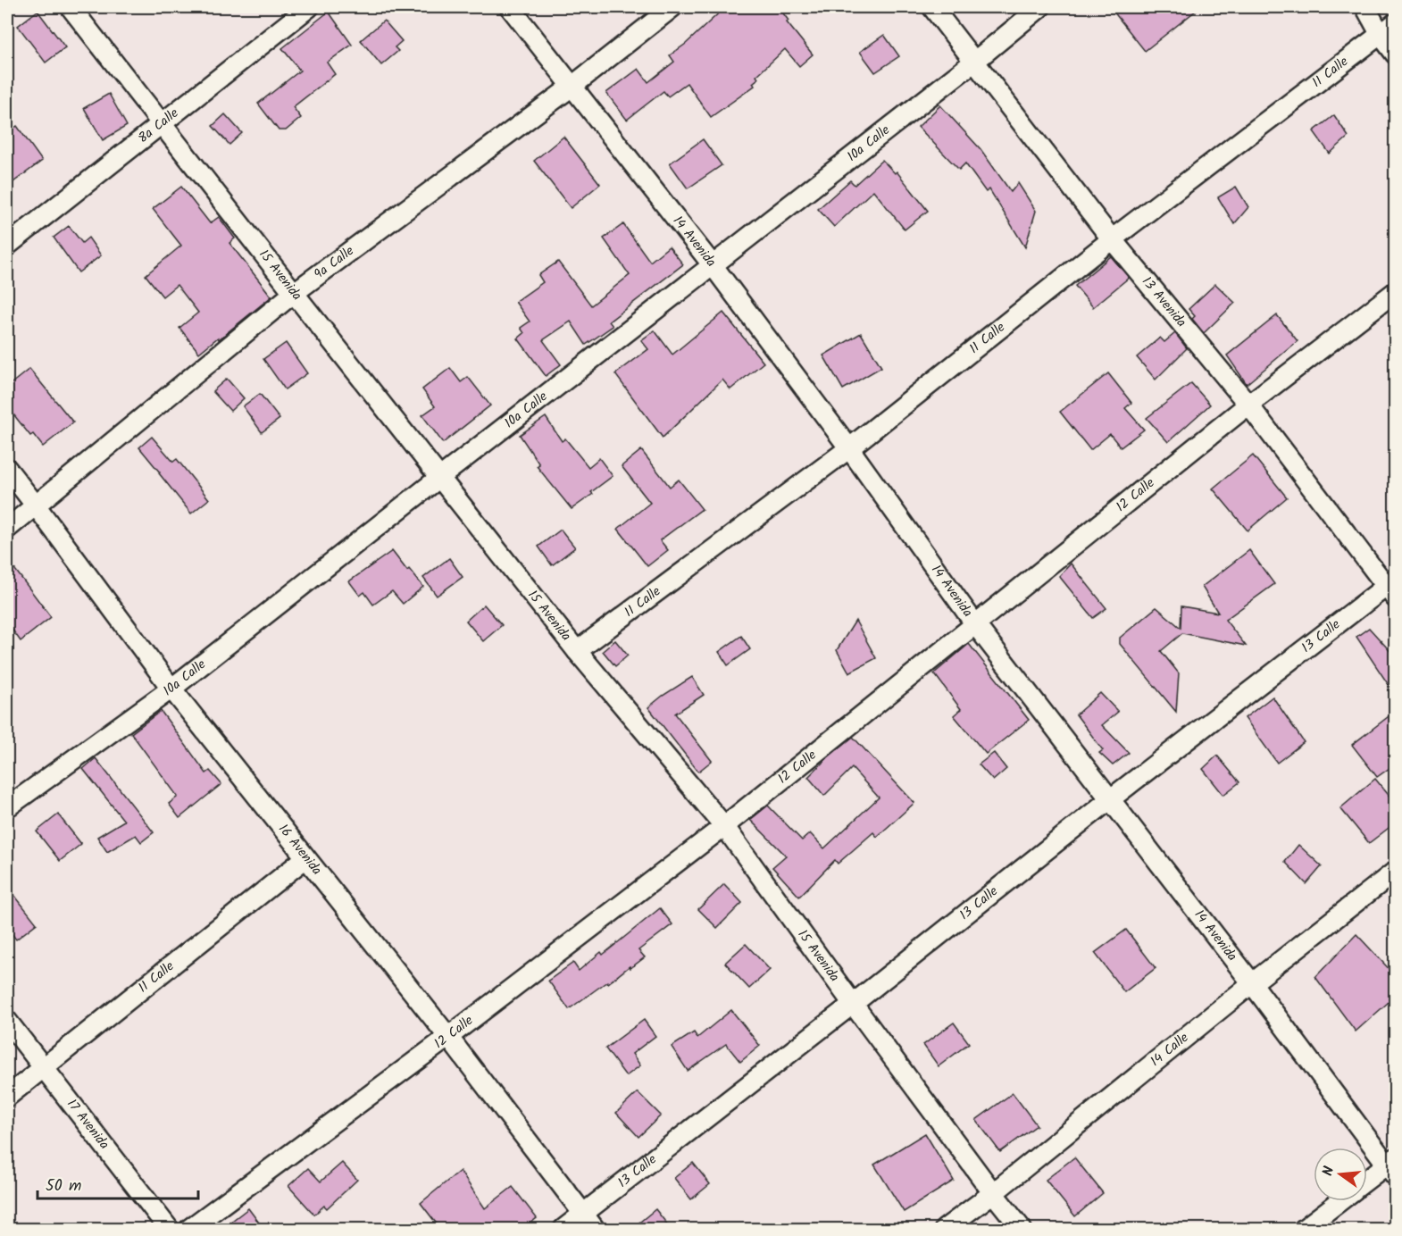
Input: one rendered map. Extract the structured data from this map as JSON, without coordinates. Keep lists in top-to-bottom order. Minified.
{"streets":{"street":["11 Calle","8a Calle","10a Calle","14 Avenida","9a Calle","15 Avenida","13 Avenida","12 Calle","13 Calle","16 Avenida","14 Calle","17 Avenida"]},"crossings":[["11 Calle","14 Avenida"],["11 Calle","15 Avenida"],["11 Calle","13 Avenida"],["11 Calle","16 Avenida"],["11 Calle","17 Avenida"],["8a Calle","15 Avenida"],["10a Calle","14 Avenida"],["10a Calle","15 Avenida"],["10a Calle","13 Avenida"],["10a Calle","16 Avenida"],["14 Avenida","9a Calle"],["14 Avenida","12 Calle"],["14 Avenida","13 Calle"],["14 Avenida","14 Calle"],["9a Calle","15 Avenida"],["9a Calle","16 Avenida"],["15 Avenida","12 Calle"],["15 Avenida","13 Calle"],["15 Avenida","14 Calle"],["13 Avenida","12 Calle"],["13 Avenida","13 Calle"],["12 Calle","16 Avenida"],["13 Calle","16 Avenida"]],"scale_bar":"50 m","north":"left"}
